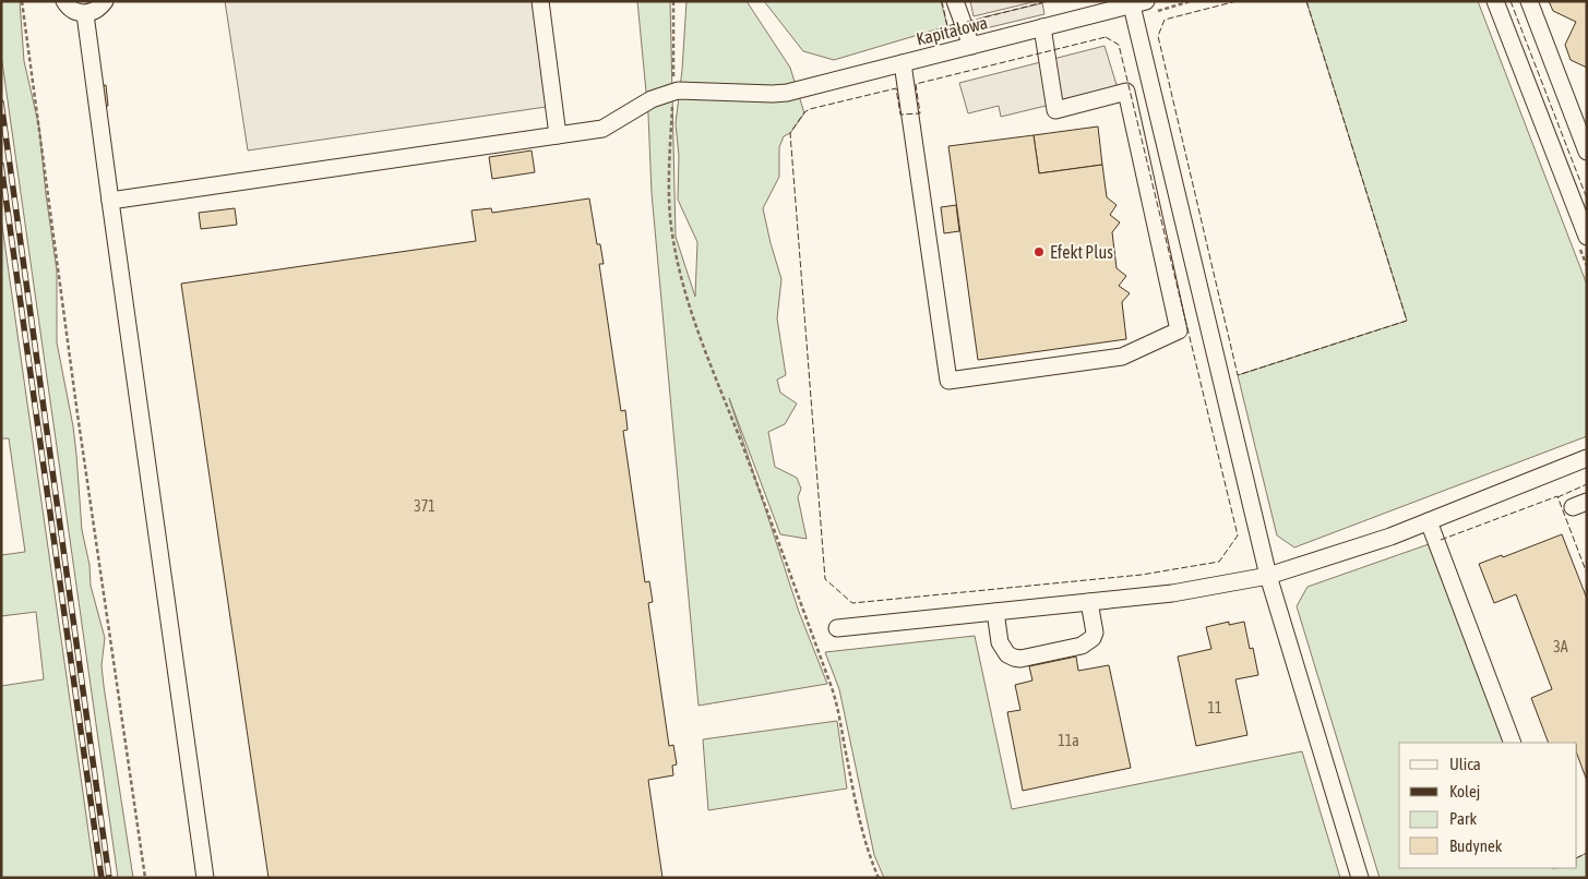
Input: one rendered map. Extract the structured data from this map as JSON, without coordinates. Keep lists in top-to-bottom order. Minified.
{"streets":{"street":["Kapitałowa"]},"places":["Efekt Plus"],"house_numbers":["371","3A","11","11a"],"legend":["Ulica","Kolej","Park","Budynek"]}
